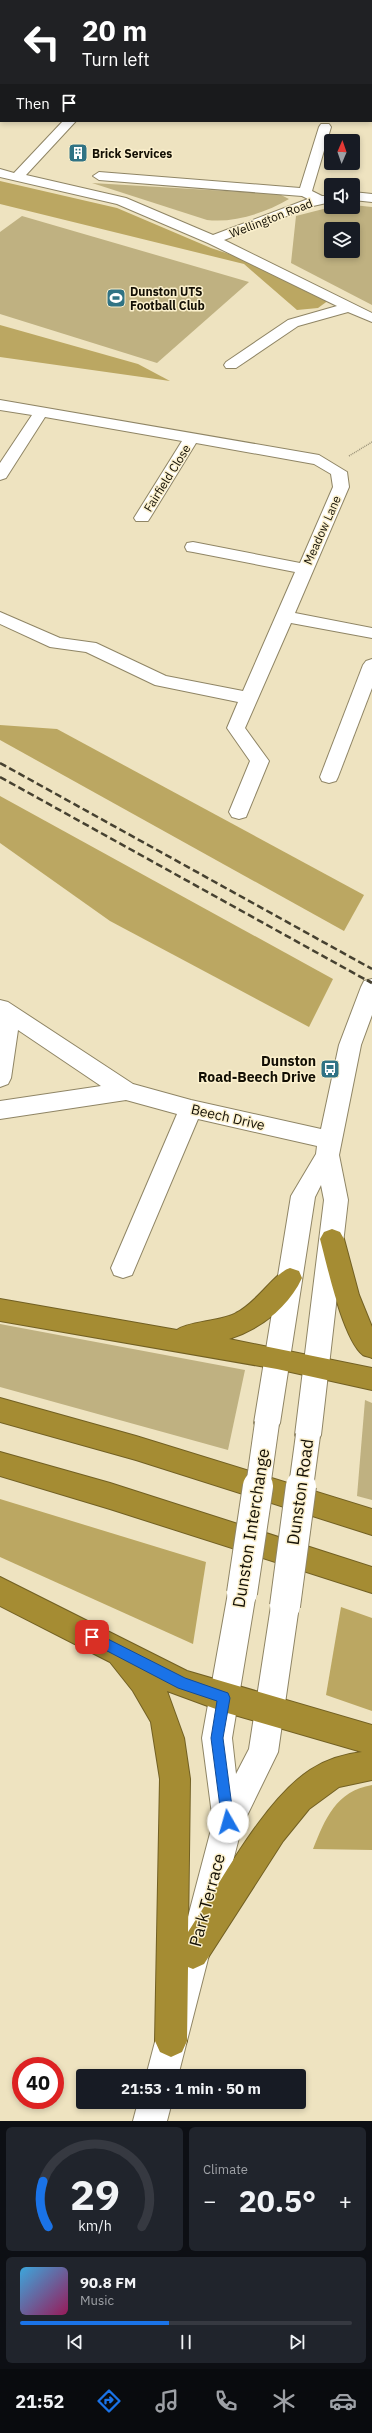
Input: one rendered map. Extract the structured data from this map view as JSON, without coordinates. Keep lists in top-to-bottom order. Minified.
{"streets":{"street":["Wellington Road","Fairfield Close","Meadow Lane","Beech Drive","Dunston Road","Dunston Interchange","Park Terrace"]},"crossings":[["Fairfield Close","Meadow Lane"],["Beech Drive","Dunston Road"],["Dunston Road","Dunston Interchange"],["Dunston Road","Park Terrace"],["Dunston Interchange","Park Terrace"]],"places":{"building":["Brick Services"],"sports":["Dunston UTS Football Club"],"bus stop":["Dunston Road-Beech Drive"]},"north":"top","page":{"turn":["20 m","Turn left"],"then":"Then","limit":"40","trip":"21:53 · 1 min · 50 m","tile":"Climate","heat":["−","20.5°","+"],"song":["90.8 FM","Music"],"tabs":"21:52","gauge":["29","km/h"]}}
